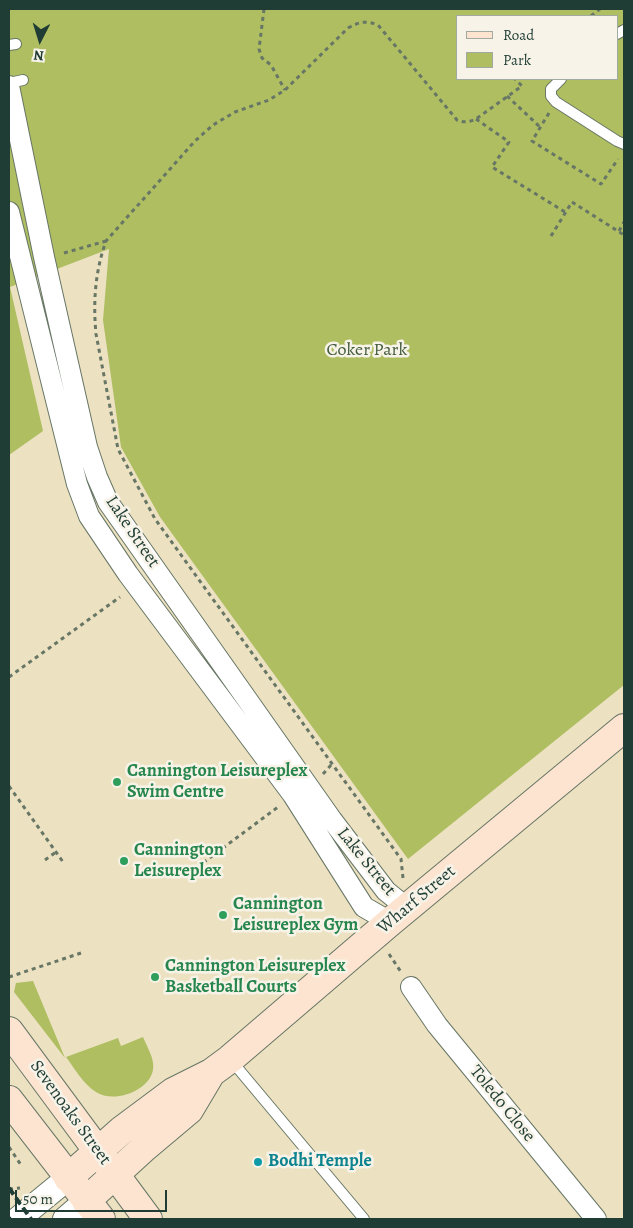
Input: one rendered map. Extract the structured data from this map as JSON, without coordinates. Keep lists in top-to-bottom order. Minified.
{"streets":{"main road":["Wharf Street","Sevenoaks Street"],"street":["Lake Street","Toledo Close"]},"crossings":[["Lake Street","Wharf Street"],["Wharf Street","Sevenoaks Street"]],"parks":["Coker Park"],"places":["Cannington Leisureplex Swim Centre","Cannington Leisureplex","Cannington Leisureplex Gym","Cannington Leisureplex Basketball Courts","Bodhi Temple"],"legend":["Road","Park"],"scale_bar":"50 m","north":"bottom"}
